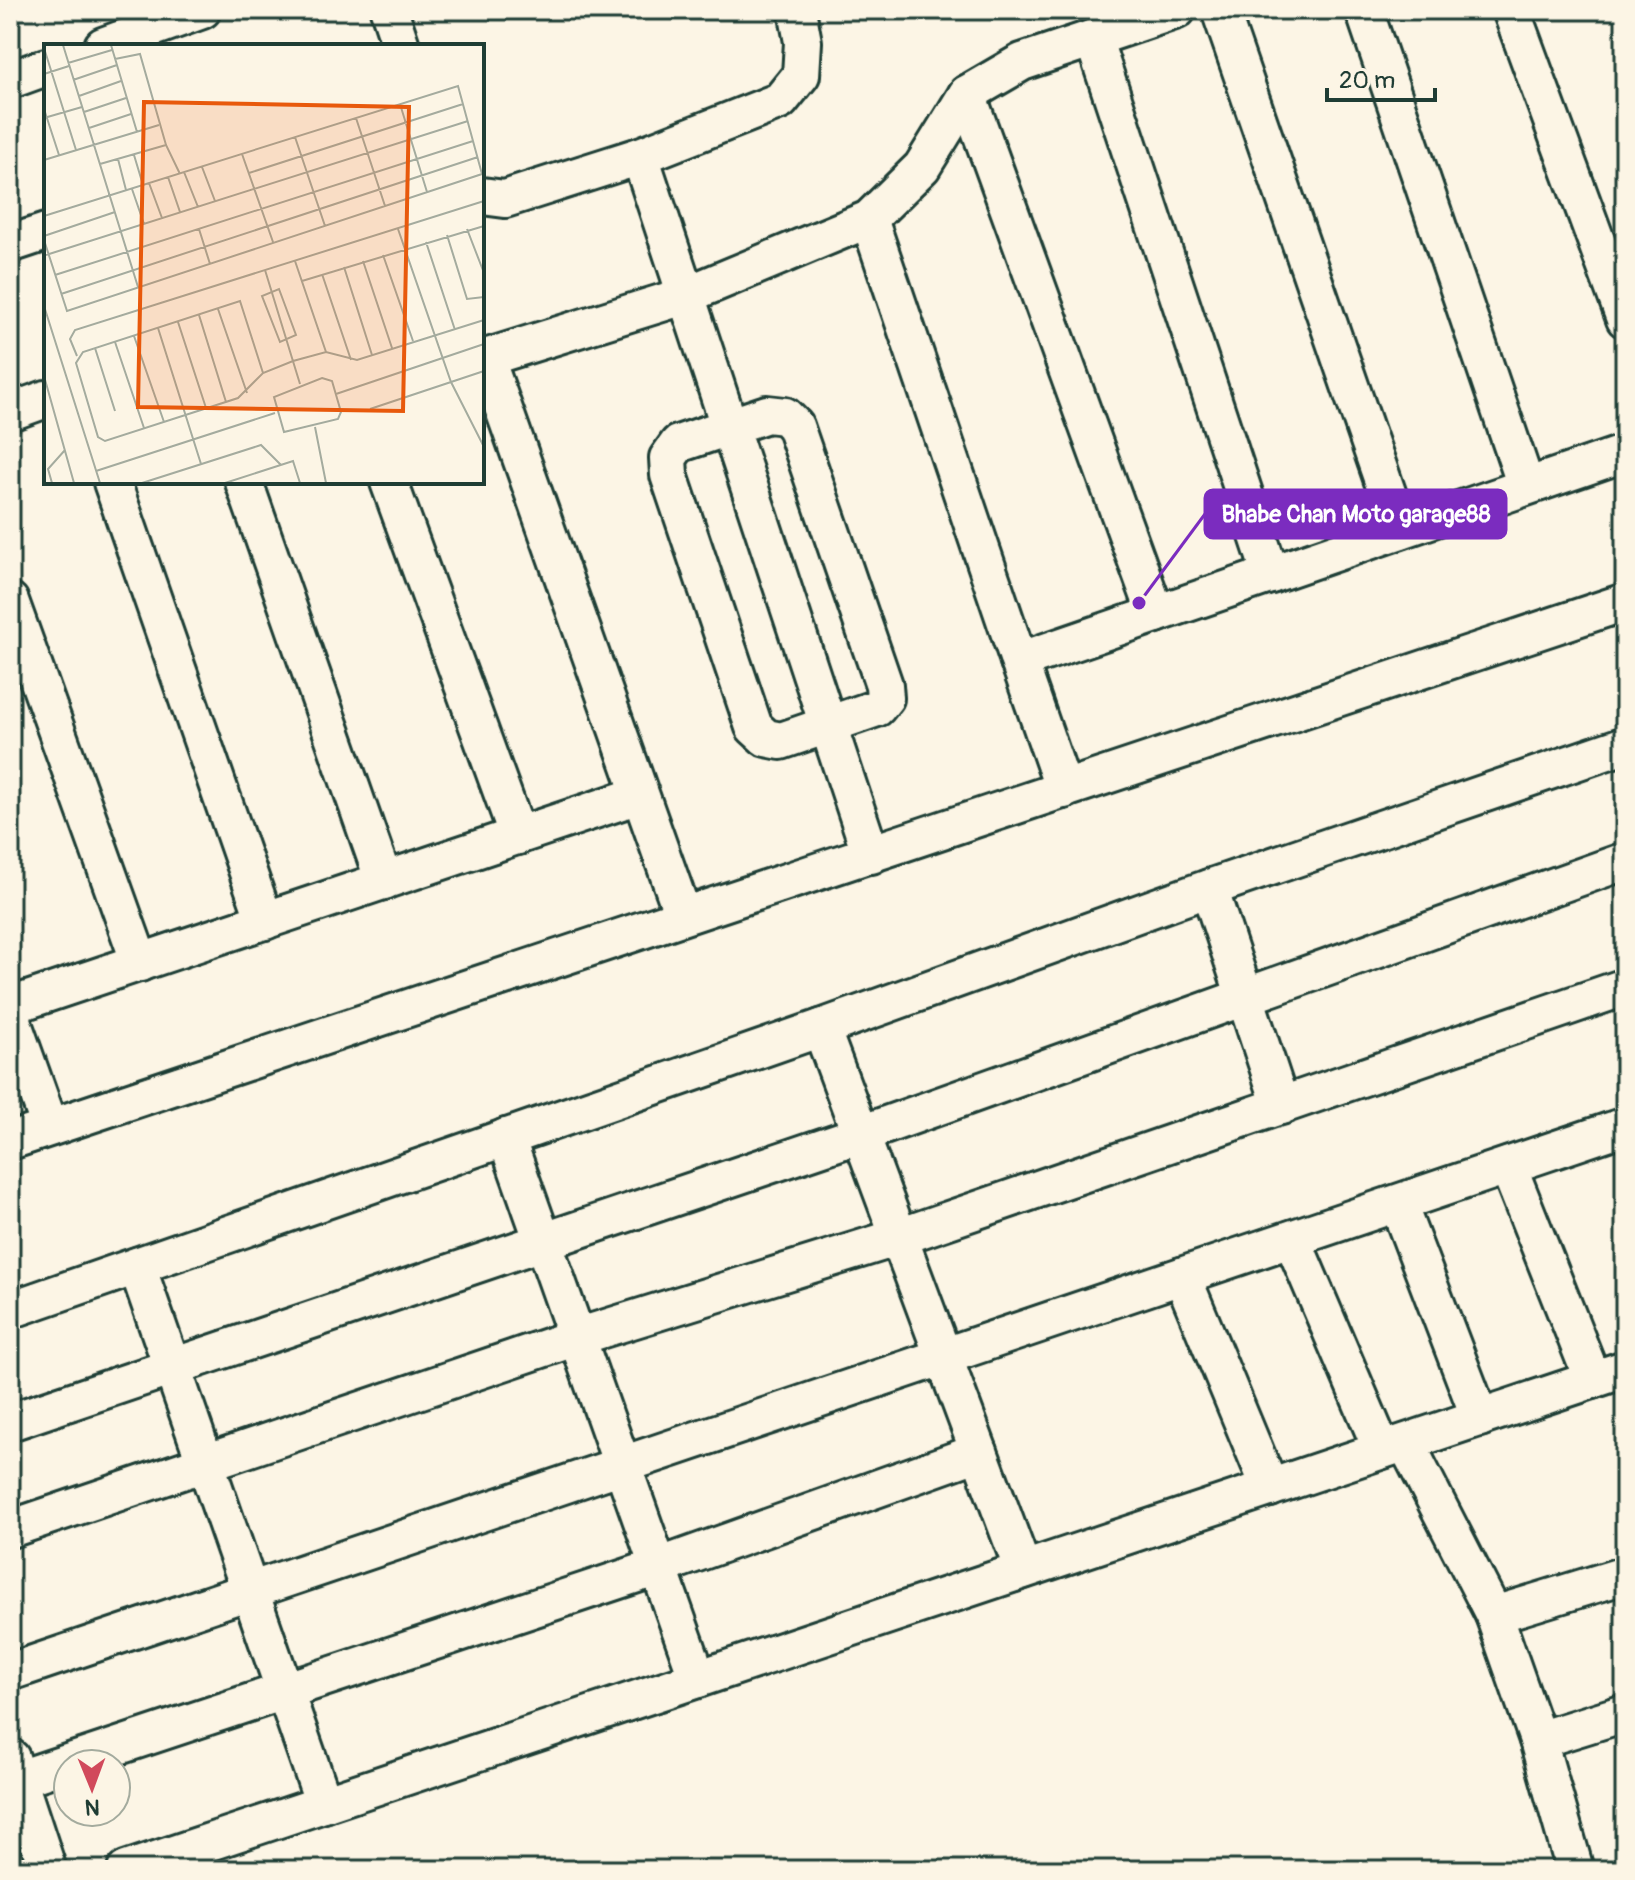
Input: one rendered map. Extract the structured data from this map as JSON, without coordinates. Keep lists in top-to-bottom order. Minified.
{"places":["Bhabe Chan Moto garage88"],"scale_bar":"20 m","north":"bottom"}
